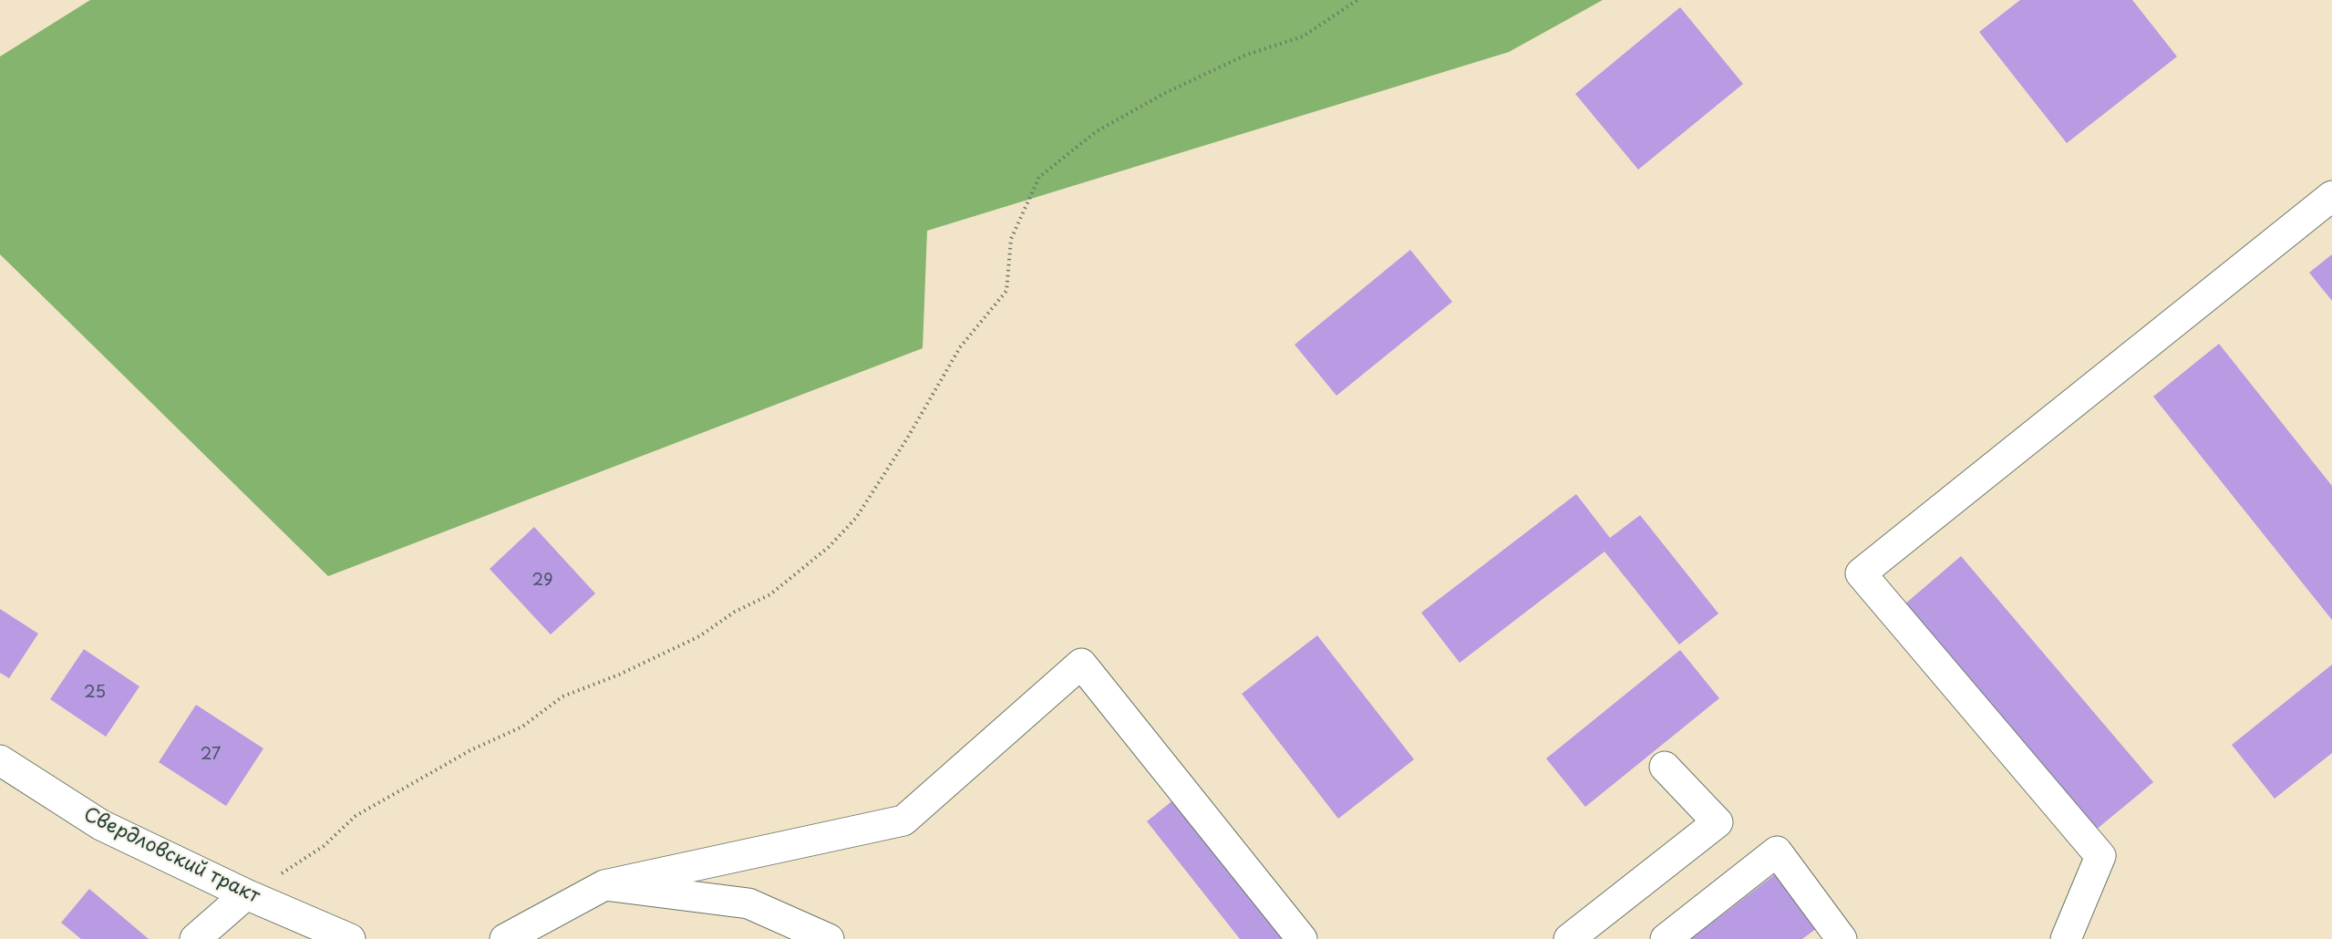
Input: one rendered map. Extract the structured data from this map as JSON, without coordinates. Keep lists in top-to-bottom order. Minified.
{"streets":{"street":["Свердловский тракт"]},"house_numbers":["29","25","27"]}
